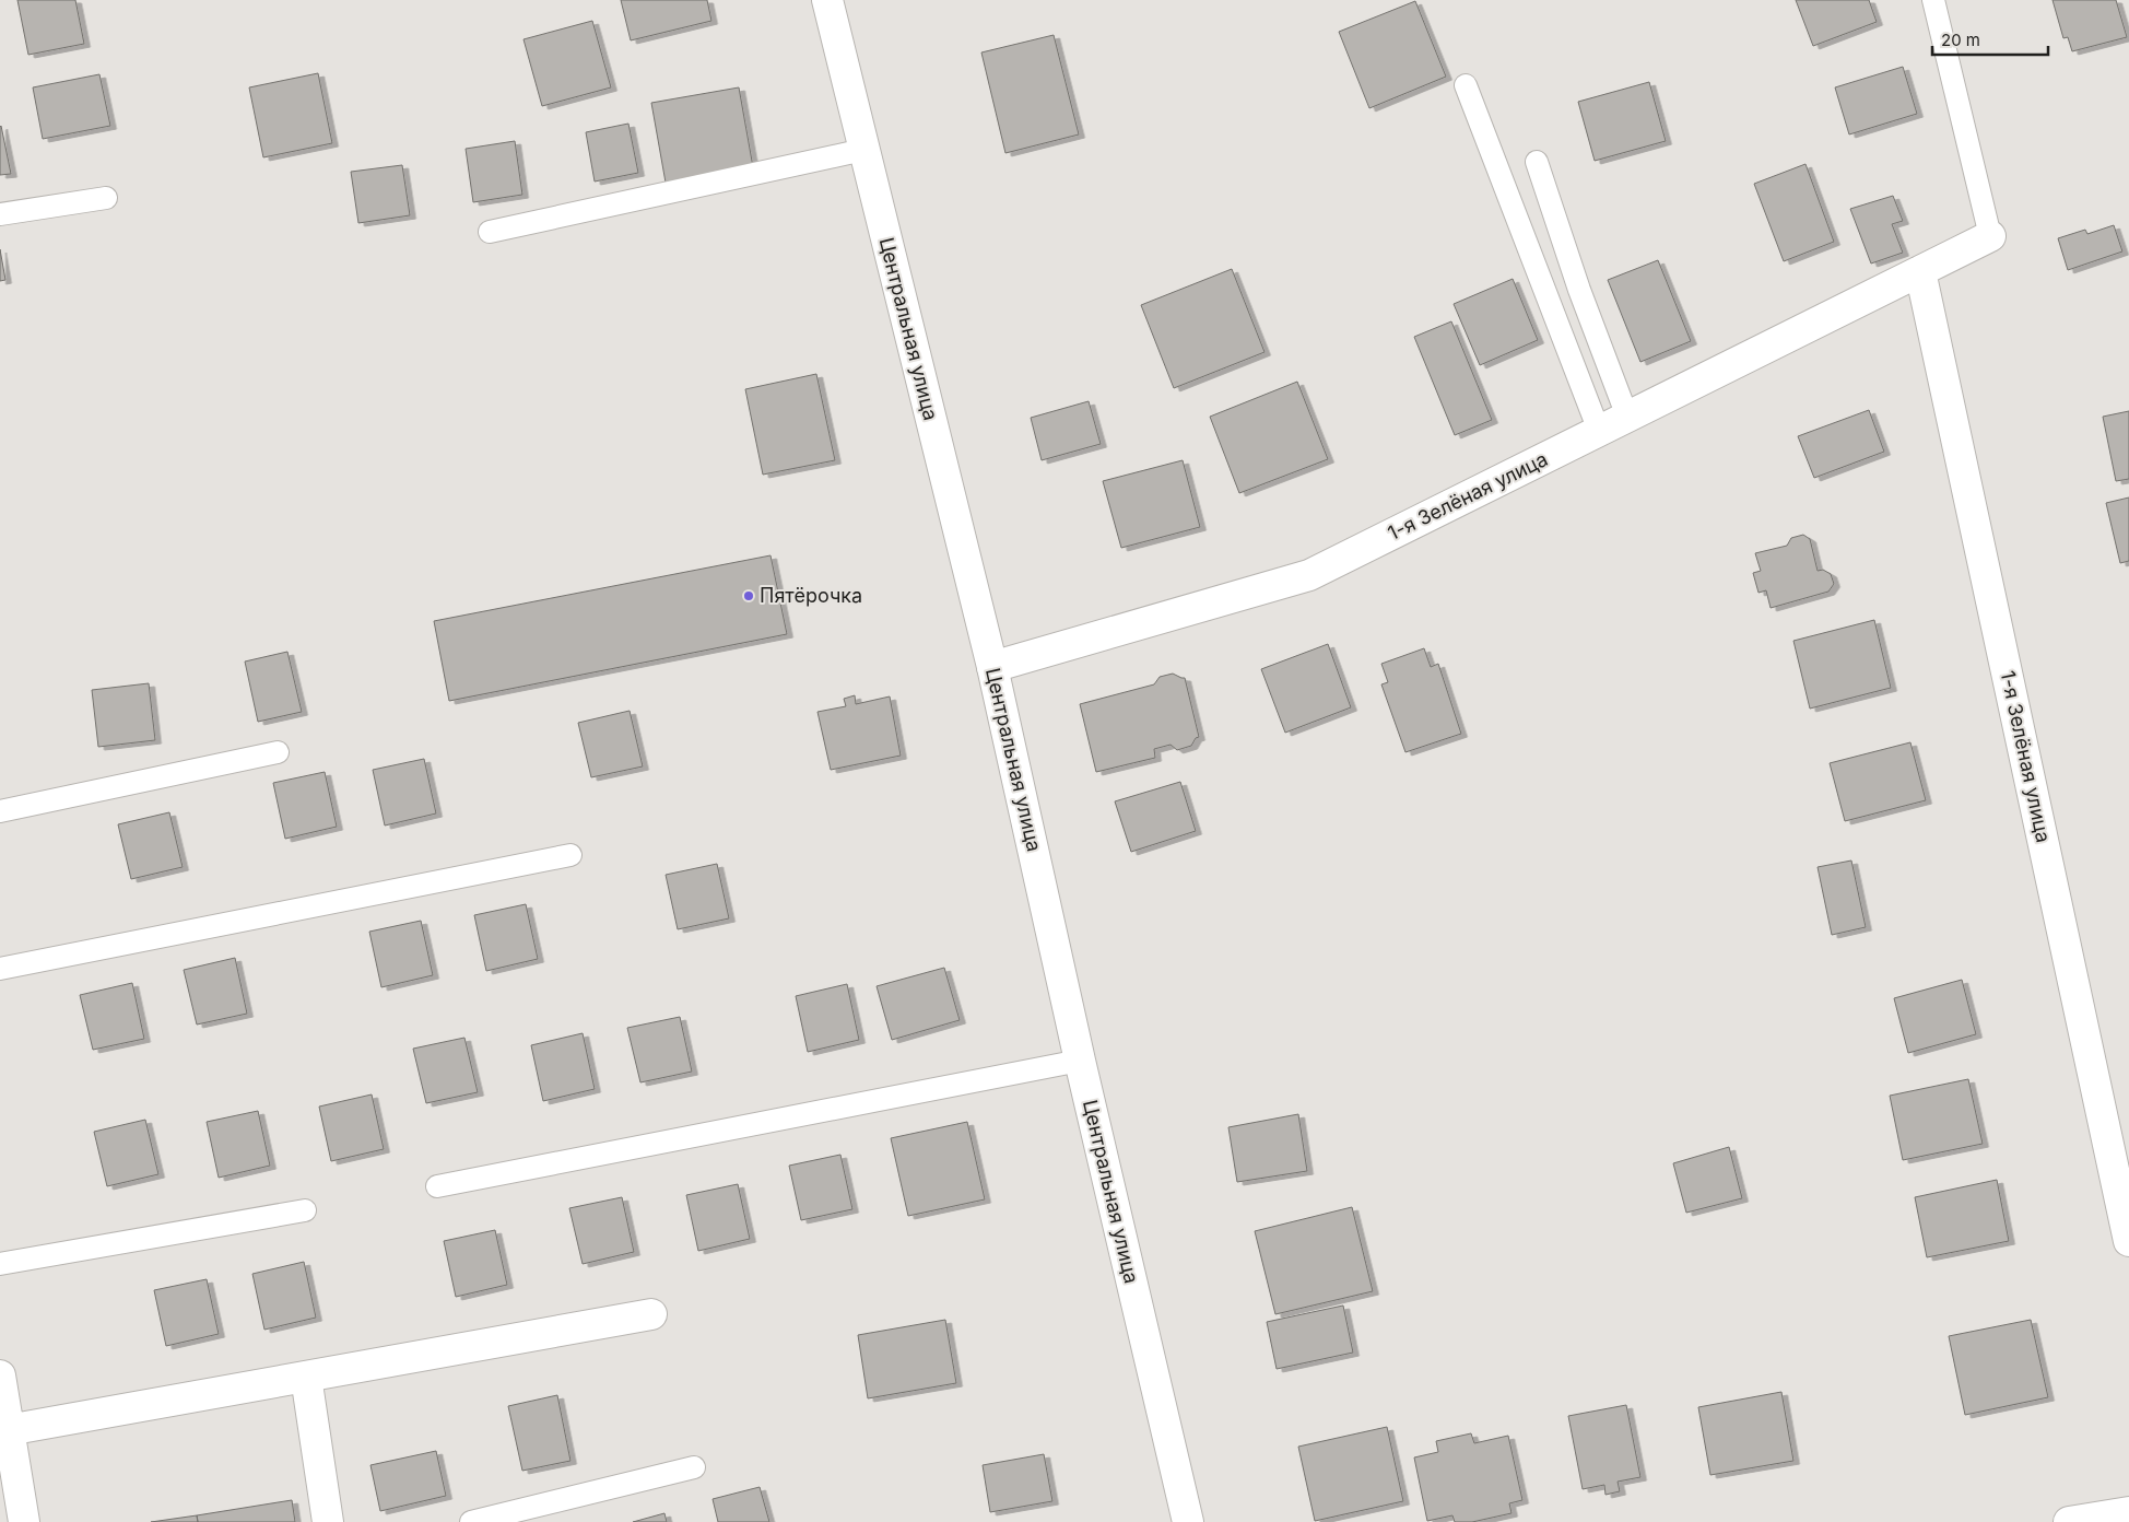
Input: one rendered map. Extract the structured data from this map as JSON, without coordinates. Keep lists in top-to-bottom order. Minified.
{"streets":{"street":["Центральная улица","1-я Зелёная улица"]},"crossings":[["Центральная улица","1-я Зелёная улица"]],"places":["Пятёрочка"],"scale_bar":"20 m"}
